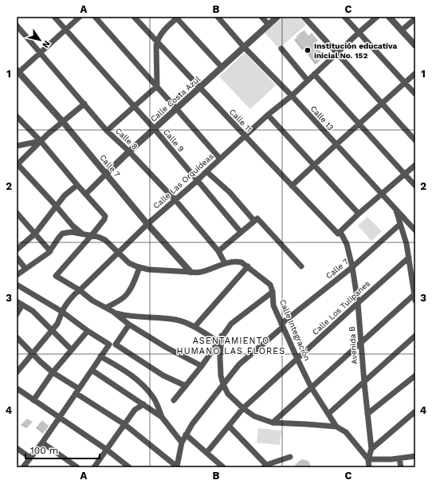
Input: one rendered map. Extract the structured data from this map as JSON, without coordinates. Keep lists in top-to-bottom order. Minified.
{"streets":{"street":["Calle Costa Azul","Calle 13","Calle 11","Calle 8","Calle 9","Calle 7","Calle Las Orquídeas","Calle Los Tulipanes","Calle Integración","Avenida B"]},"crossings":[["Calle Costa Azul","Calle 13"],["Calle Costa Azul","Calle 11"],["Calle Costa Azul","Calle 8"],["Calle Costa Azul","Calle 9"],["Calle Costa Azul","Calle 7"],["Calle 13","Calle Las Orquídeas"],["Calle 11","Calle Las Orquídeas"],["Calle 11","Avenida B"],["Calle 8","Calle Las Orquídeas"],["Calle 8","Calle Integración"],["Calle 9","Calle Las Orquídeas"],["Calle 7","Calle Las Orquídeas"],["Calle 7","Calle Integración"],["Calle 7","Avenida B"],["Calle Las Orquídeas","Calle Integración"],["Calle Los Tulipanes","Calle Integración"],["Calle Los Tulipanes","Avenida B"],["Calle Integración","Avenida B"]],"districts":["ASENTAMIENTO HUMANO LAS FLORES"],"places":["Institución educativa inicial No. 152"],"scale_bar":"100 m","north":"bottom right","grid":{"columns":["A","B","C"],"rows":["1","2","3","4"]}}
